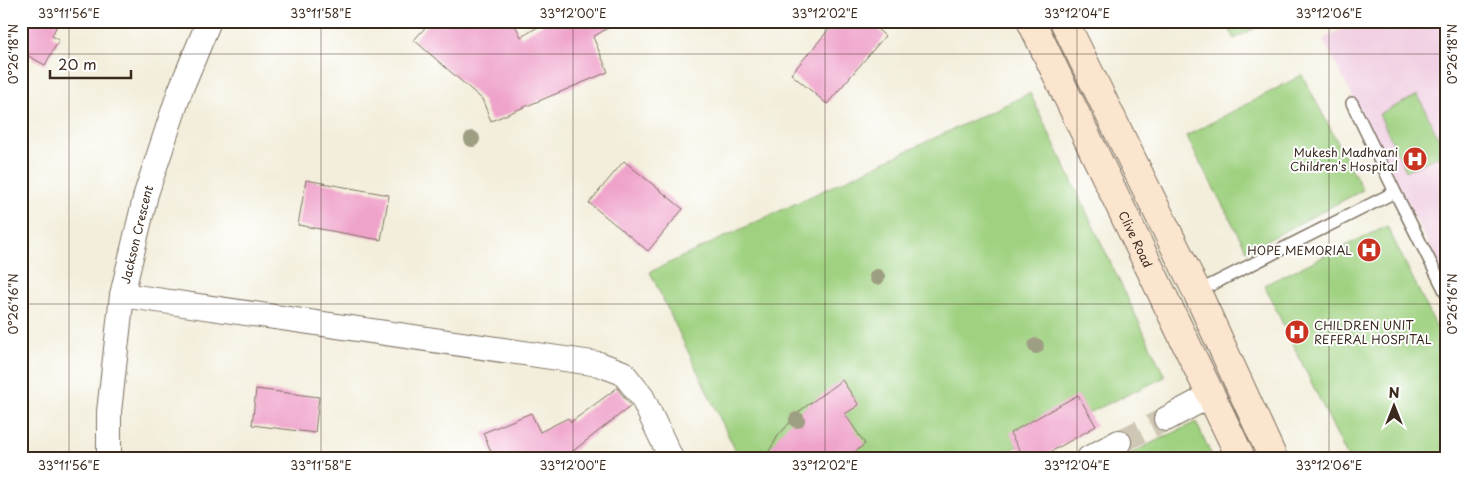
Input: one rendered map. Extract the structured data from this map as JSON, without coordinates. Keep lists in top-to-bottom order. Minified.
{"streets":{"street":["Jackson Crescent","Clive Road"]},"places":{"hospital":["Mukesh Madhvani Children's Hospital","HOPE MEMORIAL","CHILDREN UNIT REFERAL HOSPITAL"]},"scale_bar":"20 m","north":"top","coordinates":["33°11'56\"E","33°11'58\"E","33°12'00\"E","33°12'02\"E","33°12'04\"E","33°12'06\"E","0°26'18\"N","0°26'16\"N"]}
